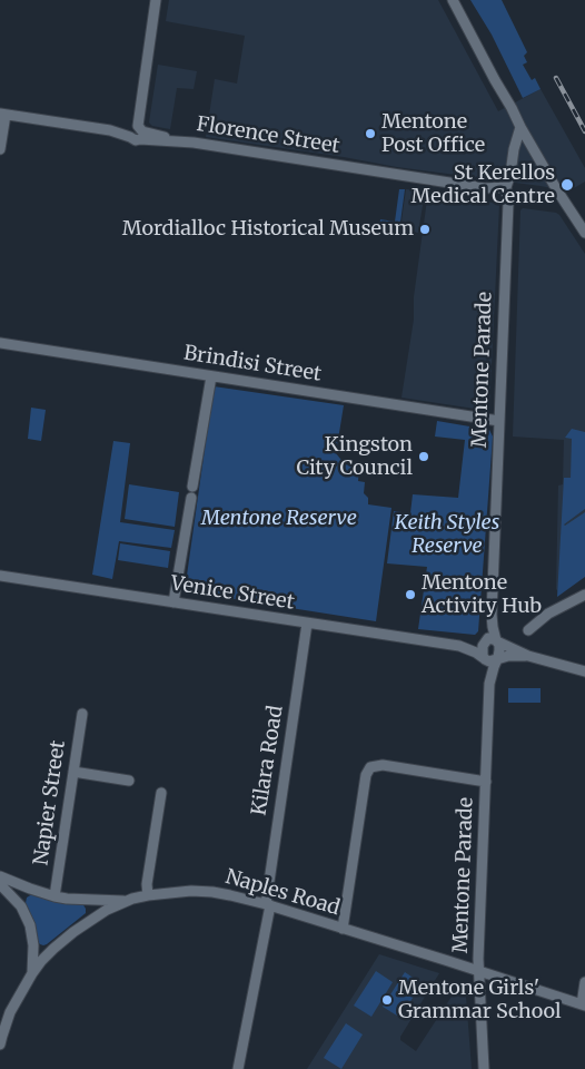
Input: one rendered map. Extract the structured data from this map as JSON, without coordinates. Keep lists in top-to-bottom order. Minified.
{"streets":{"street":["Florence Street","Brindisi Street","Mentone Parade","Venice Street","Kilara Road","Napier Street","Naples Road"]},"crossings":[["Florence Street","Mentone Parade"],["Brindisi Street","Mentone Parade"],["Mentone Parade","Venice Street"],["Mentone Parade","Naples Road"],["Venice Street","Kilara Road"],["Kilara Road","Naples Road"]],"parks":["Mentone Reserve","Keith Styles Reserve"],"places":["Mentone Post Office","St Kerellos Medical Centre","Mordialloc Historical Museum","Kingston City Council","Mentone Activity Hub","Mentone Girls' Grammar School"]}
